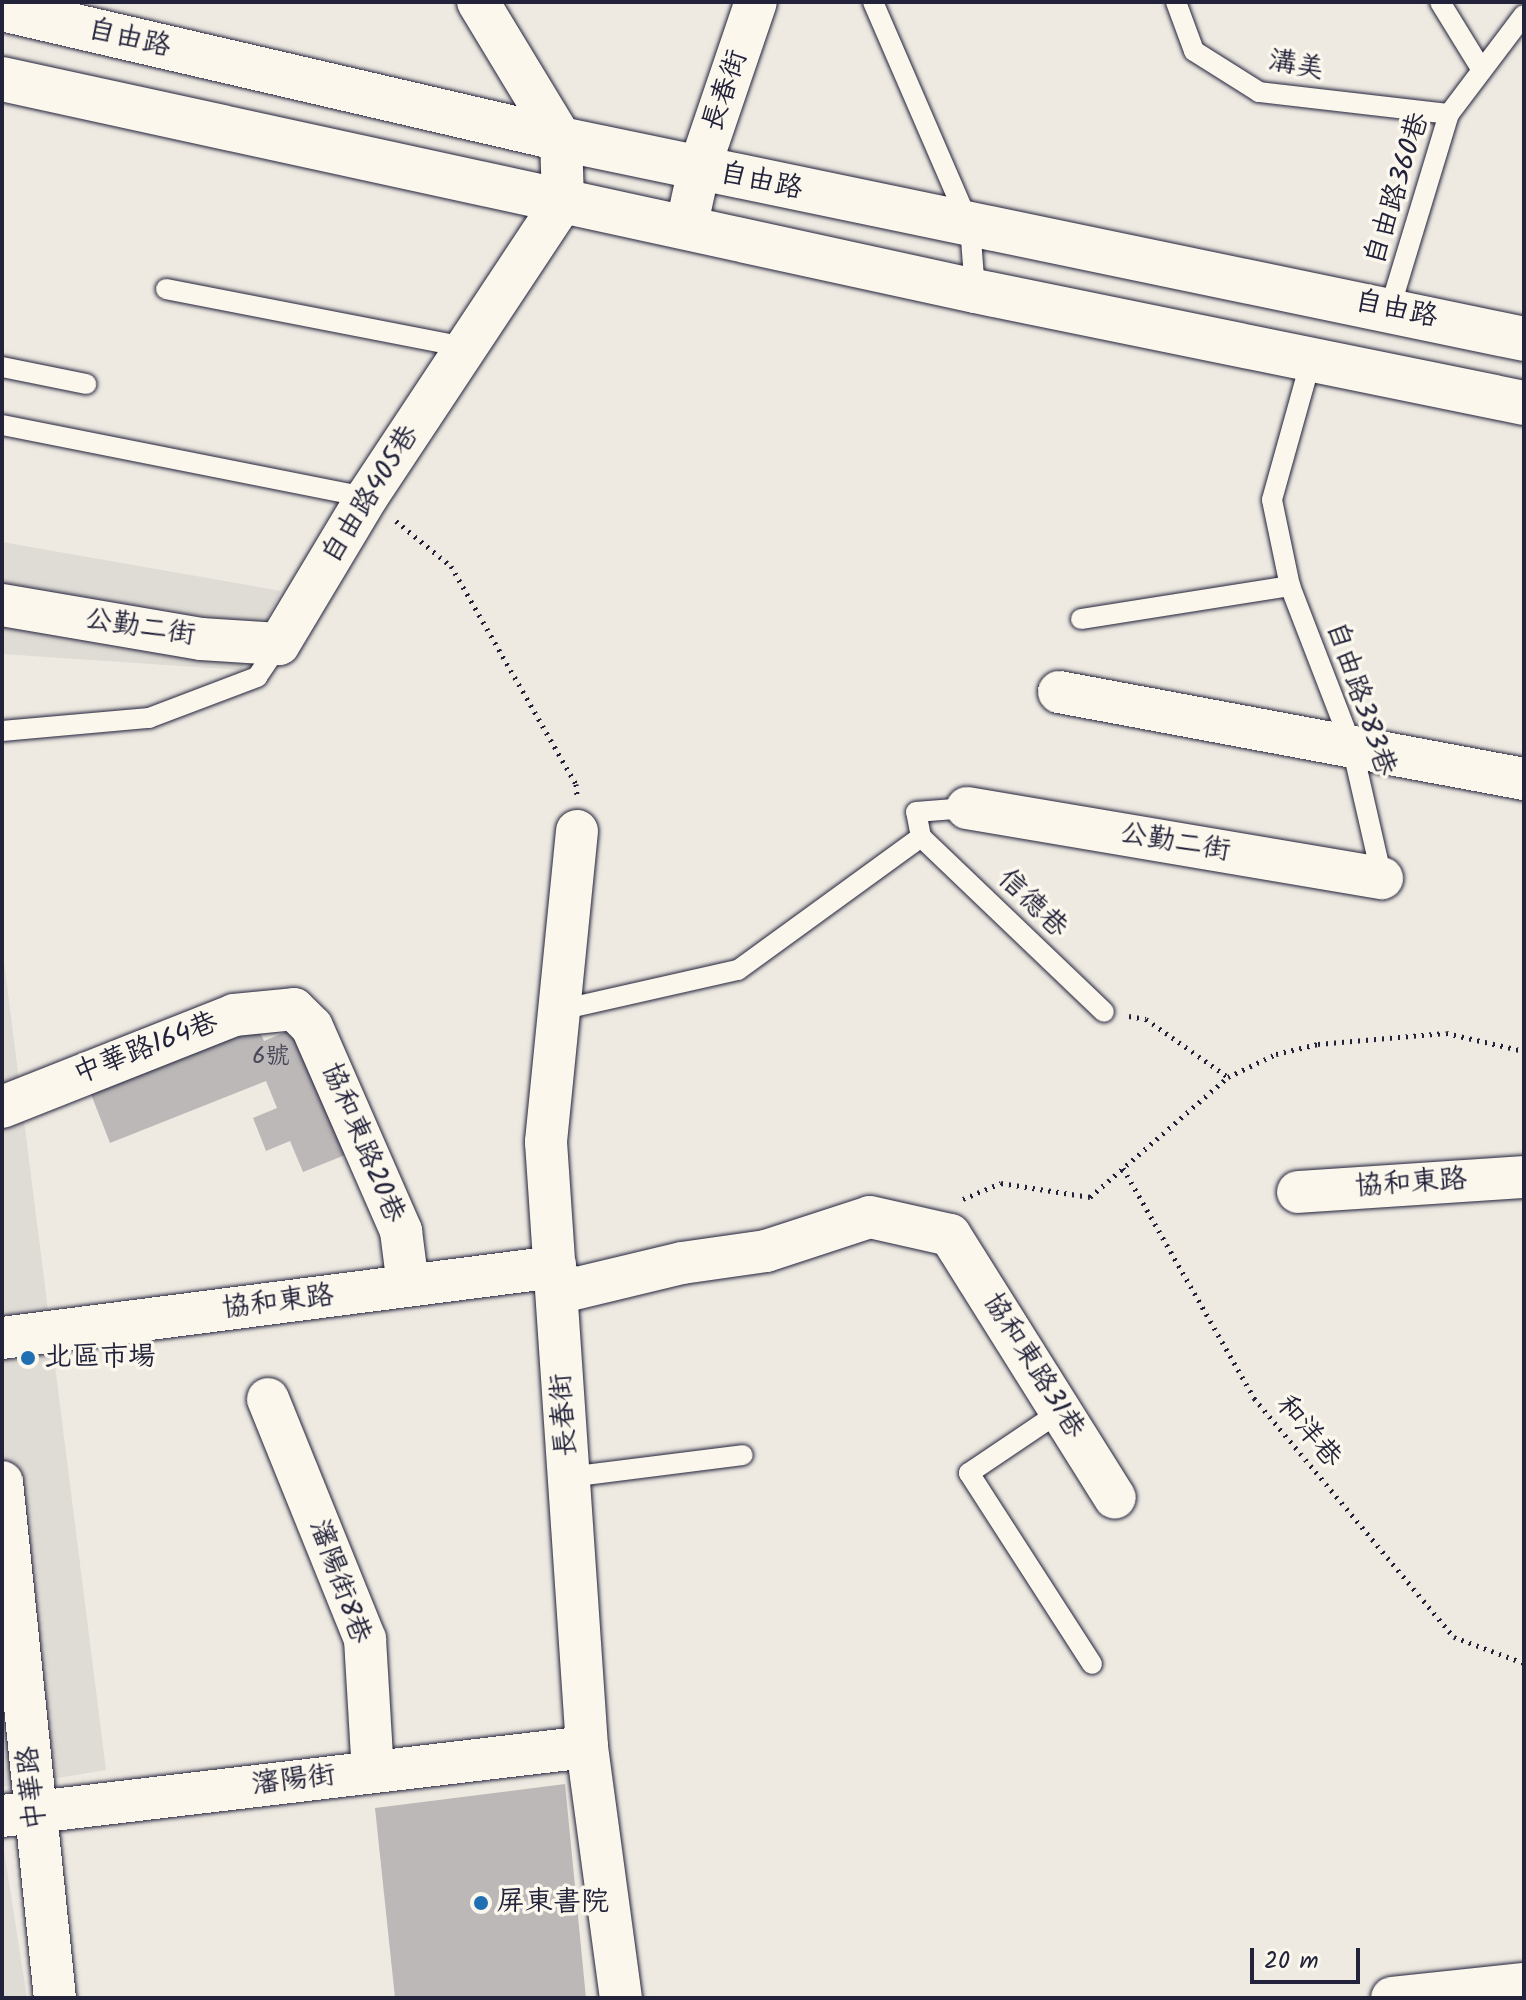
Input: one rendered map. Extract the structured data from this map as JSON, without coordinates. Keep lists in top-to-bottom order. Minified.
{"streets":{"street":["自由路","長春街","自由路405巷","公勤二街","中華路164巷","協和東路20巷","協和東路","協和東路31巷","瀋陽街8巷","瀋陽街","中華路"],"lane":["溝美","自由路360巷","自由路383巷","信德巷"],"path":["和洋巷"]},"crossings":[["自由路","長春街"],["自由路","自由路360巷"],["溝美","自由路360巷"],["長春街","協和東路"],["長春街","瀋陽街"],["自由路405巷","公勤二街"],["公勤二街","自由路383巷"],["中華路164巷","協和東路20巷"],["協和東路20巷","協和東路"],["協和東路","協和東路31巷"],["瀋陽街8巷","瀋陽街"],["瀋陽街","中華路"]],"places":["北區市場","屏東書院"],"house_numbers":["6號"],"scale_bar":"20 m"}
